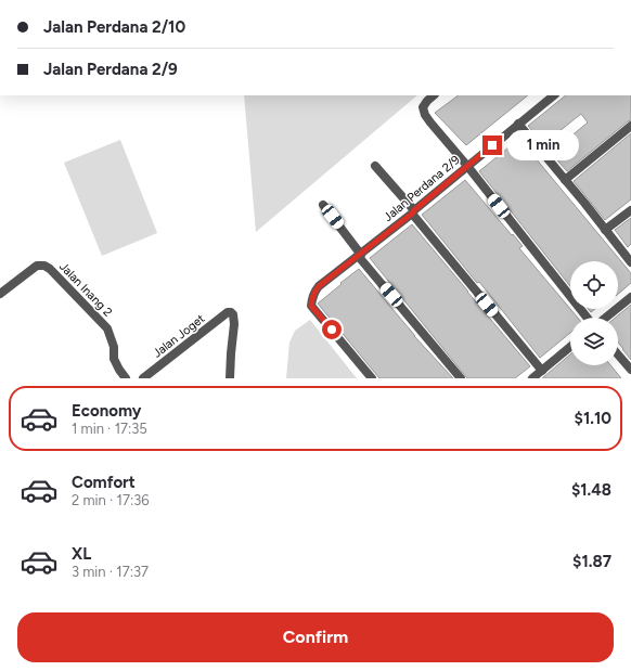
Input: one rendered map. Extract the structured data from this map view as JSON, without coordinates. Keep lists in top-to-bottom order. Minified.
{"streets":{"street":["Jalan Perdana 2/9","Jalan Inang 2","Jalan Joget"]},"page":{"banner":["Jalan Perdana 2/10","Jalan Perdana 2/9"],"bubble":"1 min","list":[{"name":"Economy","note":"1 min · 17:35","value":"$1.10"},{"name":"Comfort","note":"2 min · 17:36","value":"$1.48"},{"name":"XL","note":"3 min · 17:37","value":"$1.87"}],"buttons":"Confirm"}}
